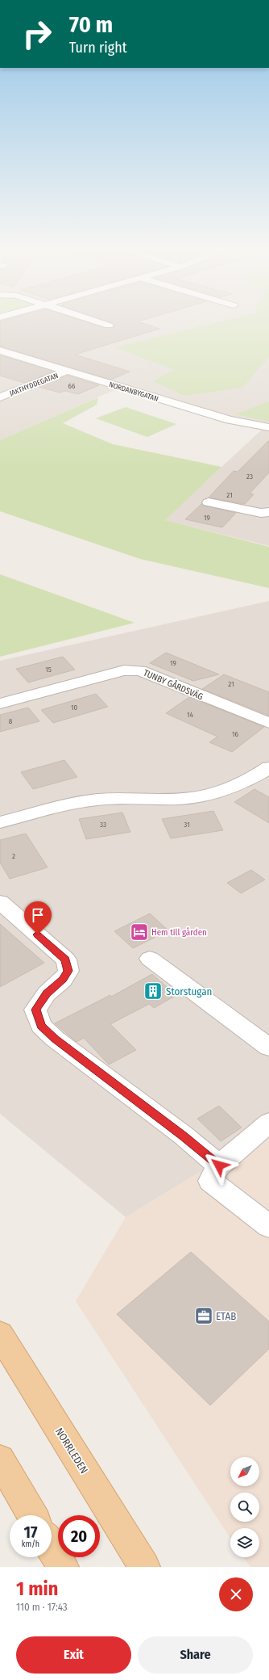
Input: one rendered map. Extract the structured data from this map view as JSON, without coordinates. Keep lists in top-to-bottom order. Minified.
{"streets":{"main road":["NORRLEDEN"],"street":["JAKTHYDDEGATAN","NORDANBYGATAN","TUNBY GÅRDSVÄG"]},"crossings":[["JAKTHYDDEGATAN","NORDANBYGATAN"]],"places":{"hotel":["Hem till gården"],"building":["Storstugan"],"office":["ETAB"]},"house_numbers":["66","23","21","19","19","15","21","10","14","8","16","33","31","2"],"north":"bottom left","page":{"turn":["70 m","Turn right"],"speed":"17 km/h","limit":"20","heading":["1 min","110 m · 17:43"],"buttons":["Exit","Share"]}}
